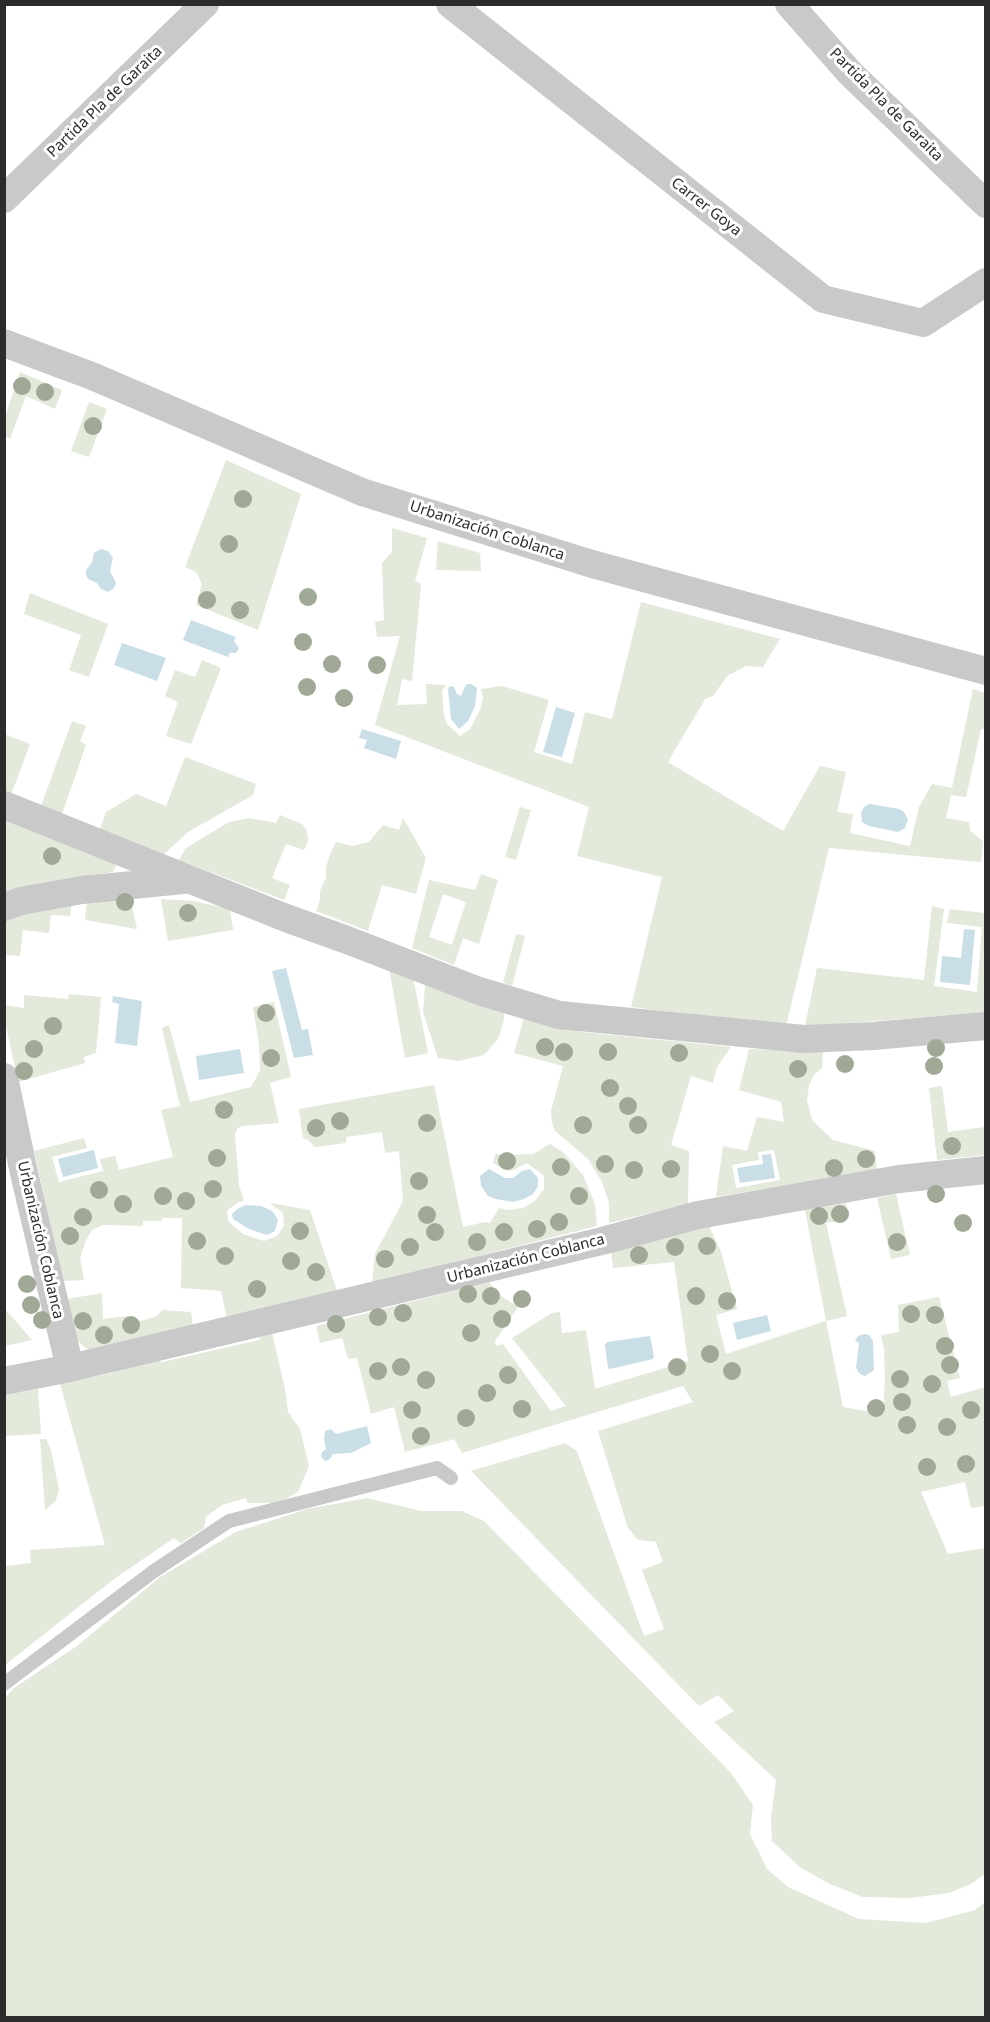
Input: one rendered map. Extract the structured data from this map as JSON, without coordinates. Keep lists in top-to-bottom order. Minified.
{"streets":{"street":["Partida Pla de Garaita","Carrer Goya","Urbanización Coblanca"]}}
